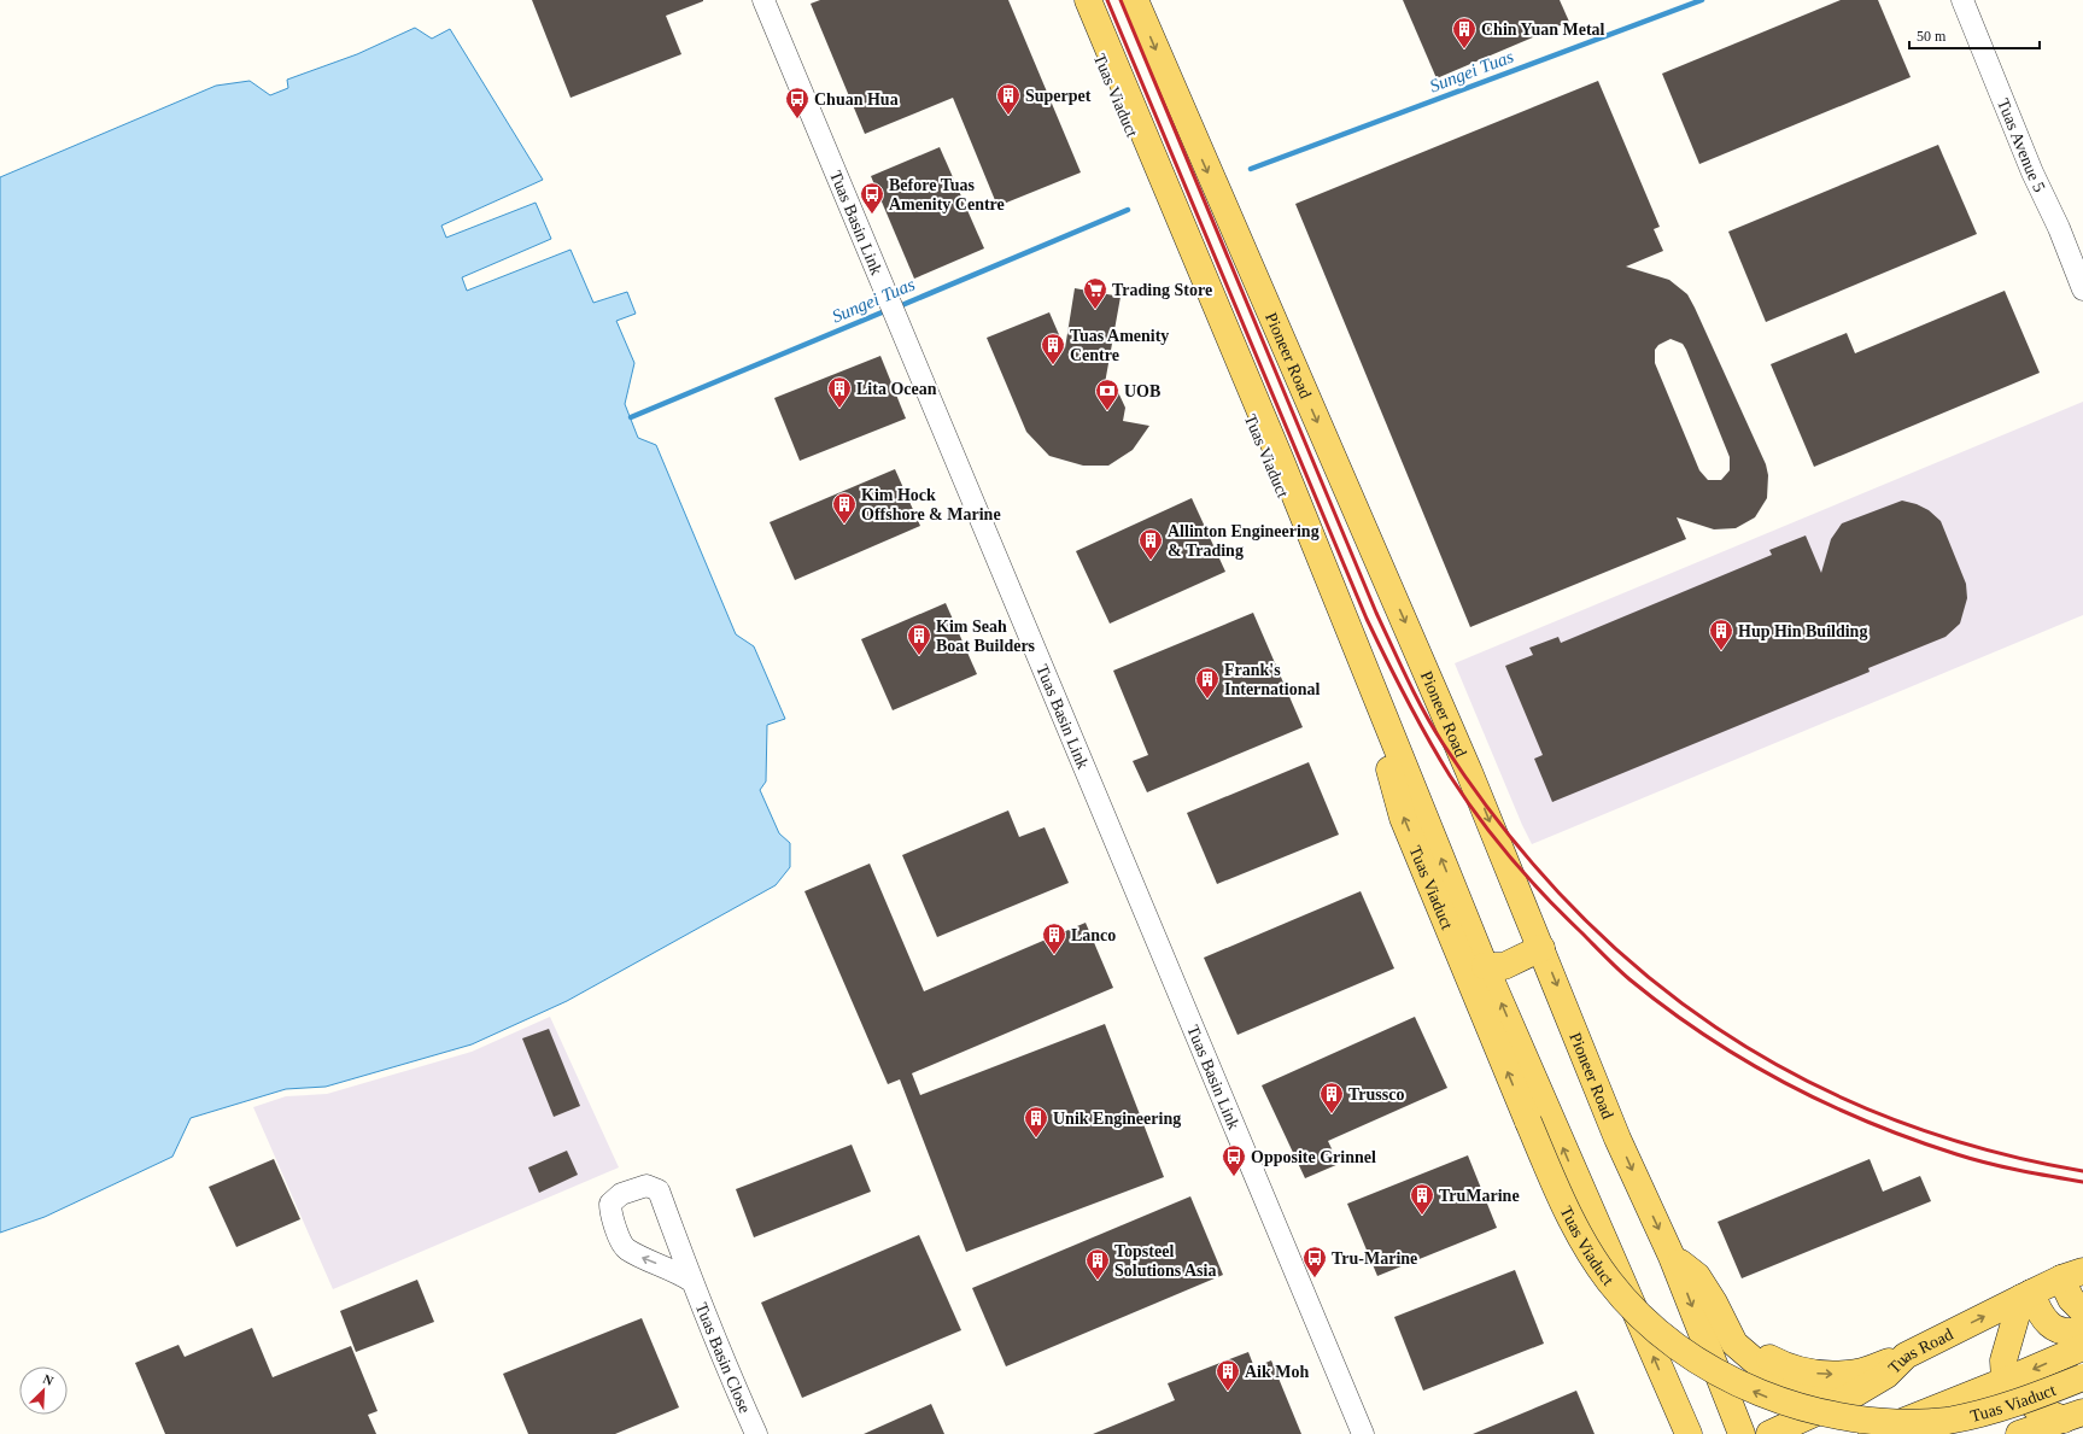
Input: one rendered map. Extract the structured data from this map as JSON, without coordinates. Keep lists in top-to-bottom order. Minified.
{"streets":{"main road":["Tuas Viaduct","Pioneer Road","Tuas Road"],"street":["Tuas Avenue 5","Tuas Basin Link","Tuas Basin Close"]},"water":["Sungei Tuas"],"places":{"building":["Chin Yuan Metal","Superpet","Tuas Amenity Centre","Lita Ocean","Kim Hock Offshore & Marine","Allinton Engineering & Trading","Hup Hin Building","Kim Seah Boat Builders","Frank's International","Lanco","Trussco","Unik Engineering","TruMarine","Topsteel Solutions Asia","Aik Moh"],"bus stop":["Chuan Hua","Before Tuas Amenity Centre","Opposite Grinnel","Tru-Marine"],"supermarket":["Trading Store"],"bank":["UOB"]},"scale_bar":"50 m","north":"top right"}
